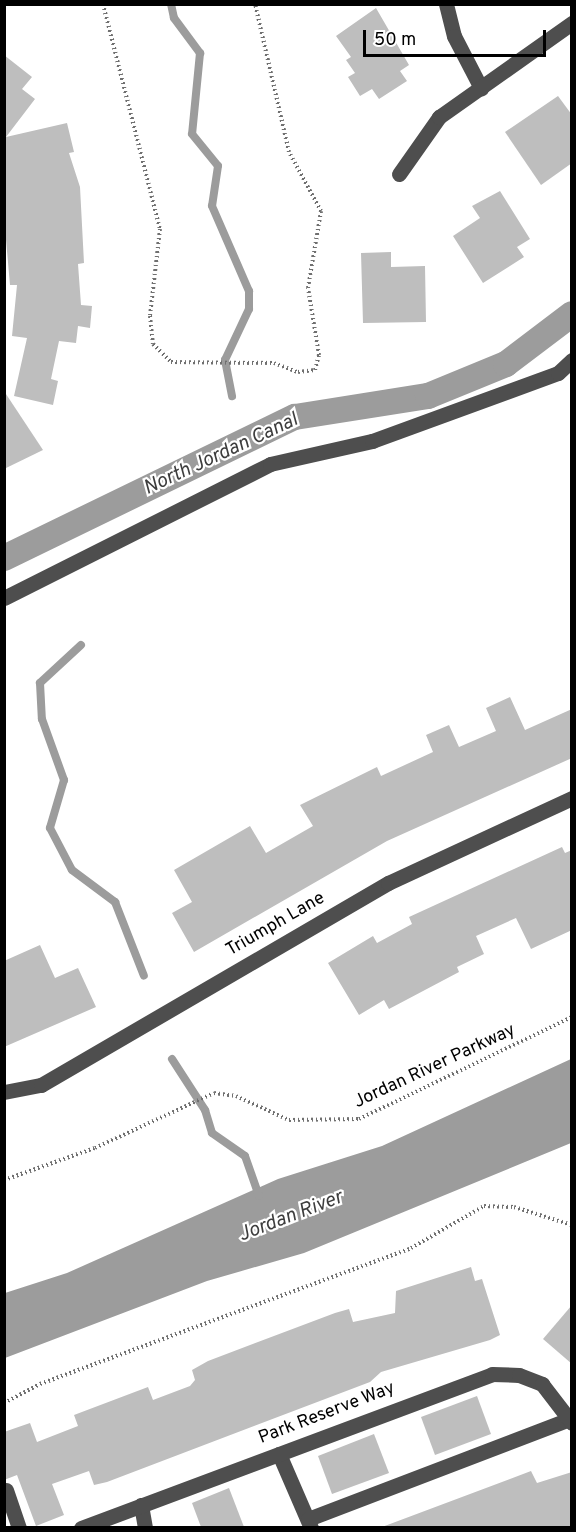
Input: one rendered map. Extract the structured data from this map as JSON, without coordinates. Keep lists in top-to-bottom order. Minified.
{"streets":{"street":["Triumph Lane","Park Reserve Way"],"path":["Jordan River Parkway"]},"water":["North Jordan Canal","Jordan River"],"scale_bar":"50 m"}
